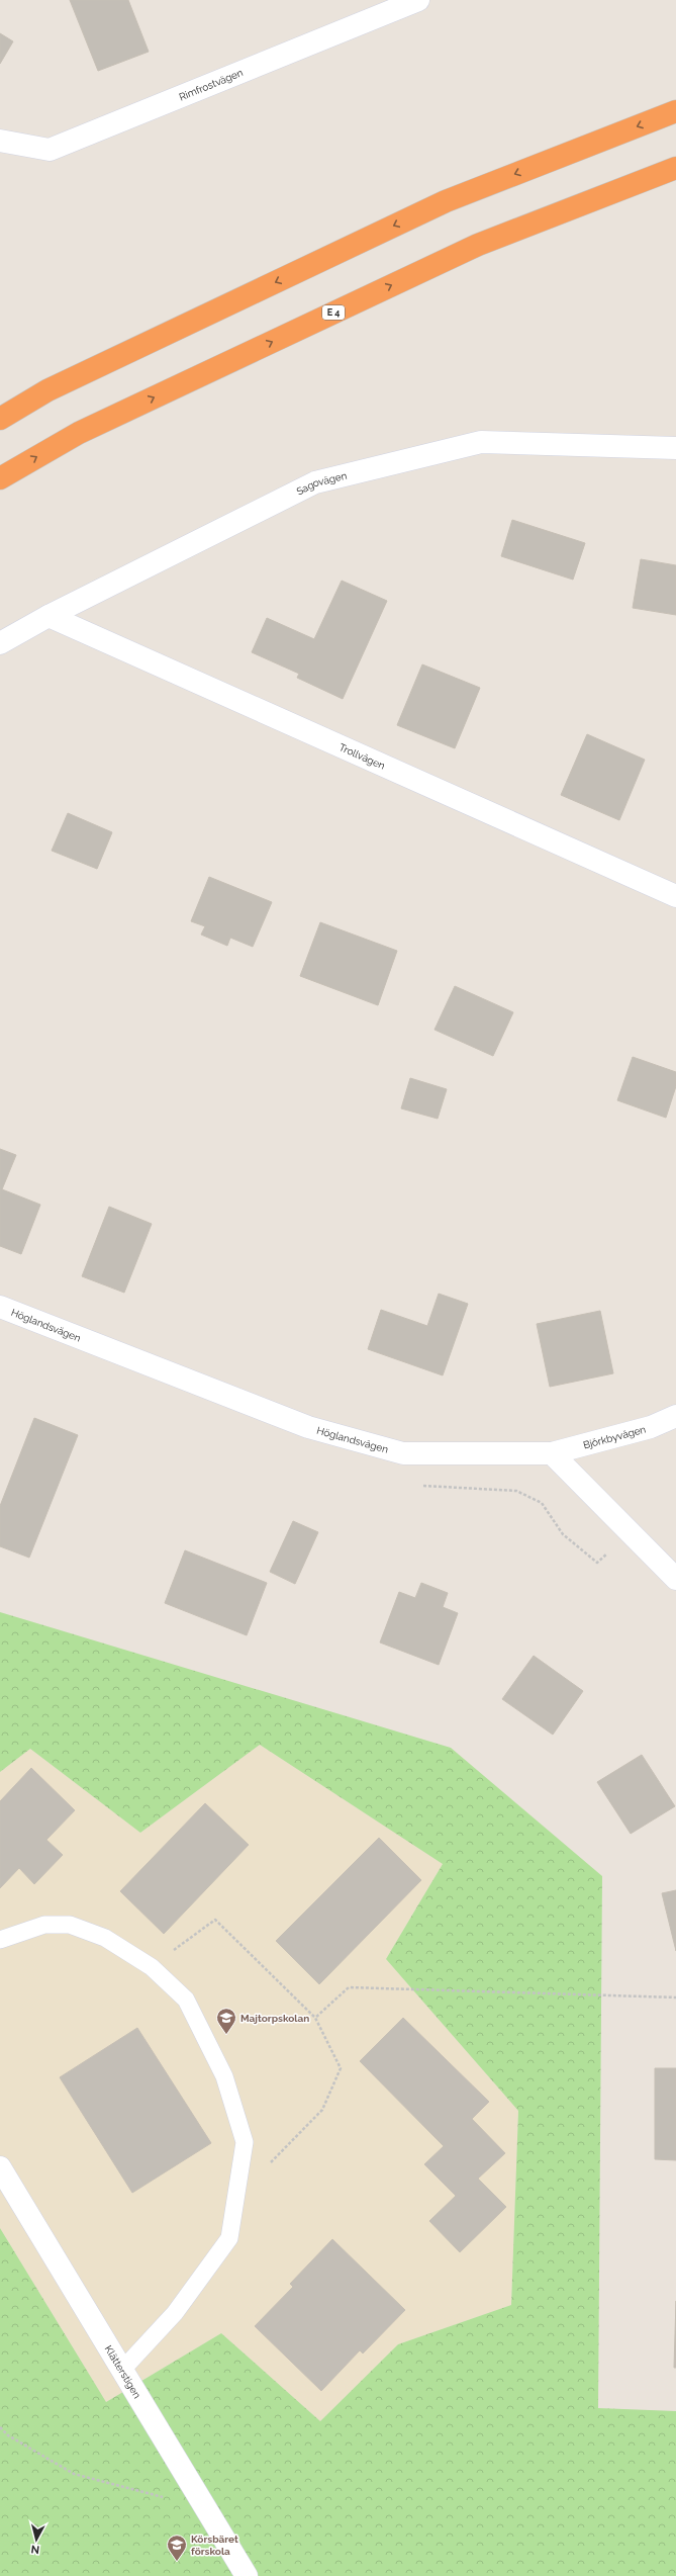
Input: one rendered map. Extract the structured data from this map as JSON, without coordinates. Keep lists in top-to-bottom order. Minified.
{"streets":{"highway":["E 4"],"street":["Rimfrostvägen","Sagovägen","Trollvägen","Höglandsvägen","Björkbyvägen","Klätterstigen"]},"crossings":[["Sagovägen","Trollvägen"],["Höglandsvägen","Björkbyvägen"]],"places":{"school or university":["Majtorpskolan","Körsbäret förskola"]},"north":"bottom"}
